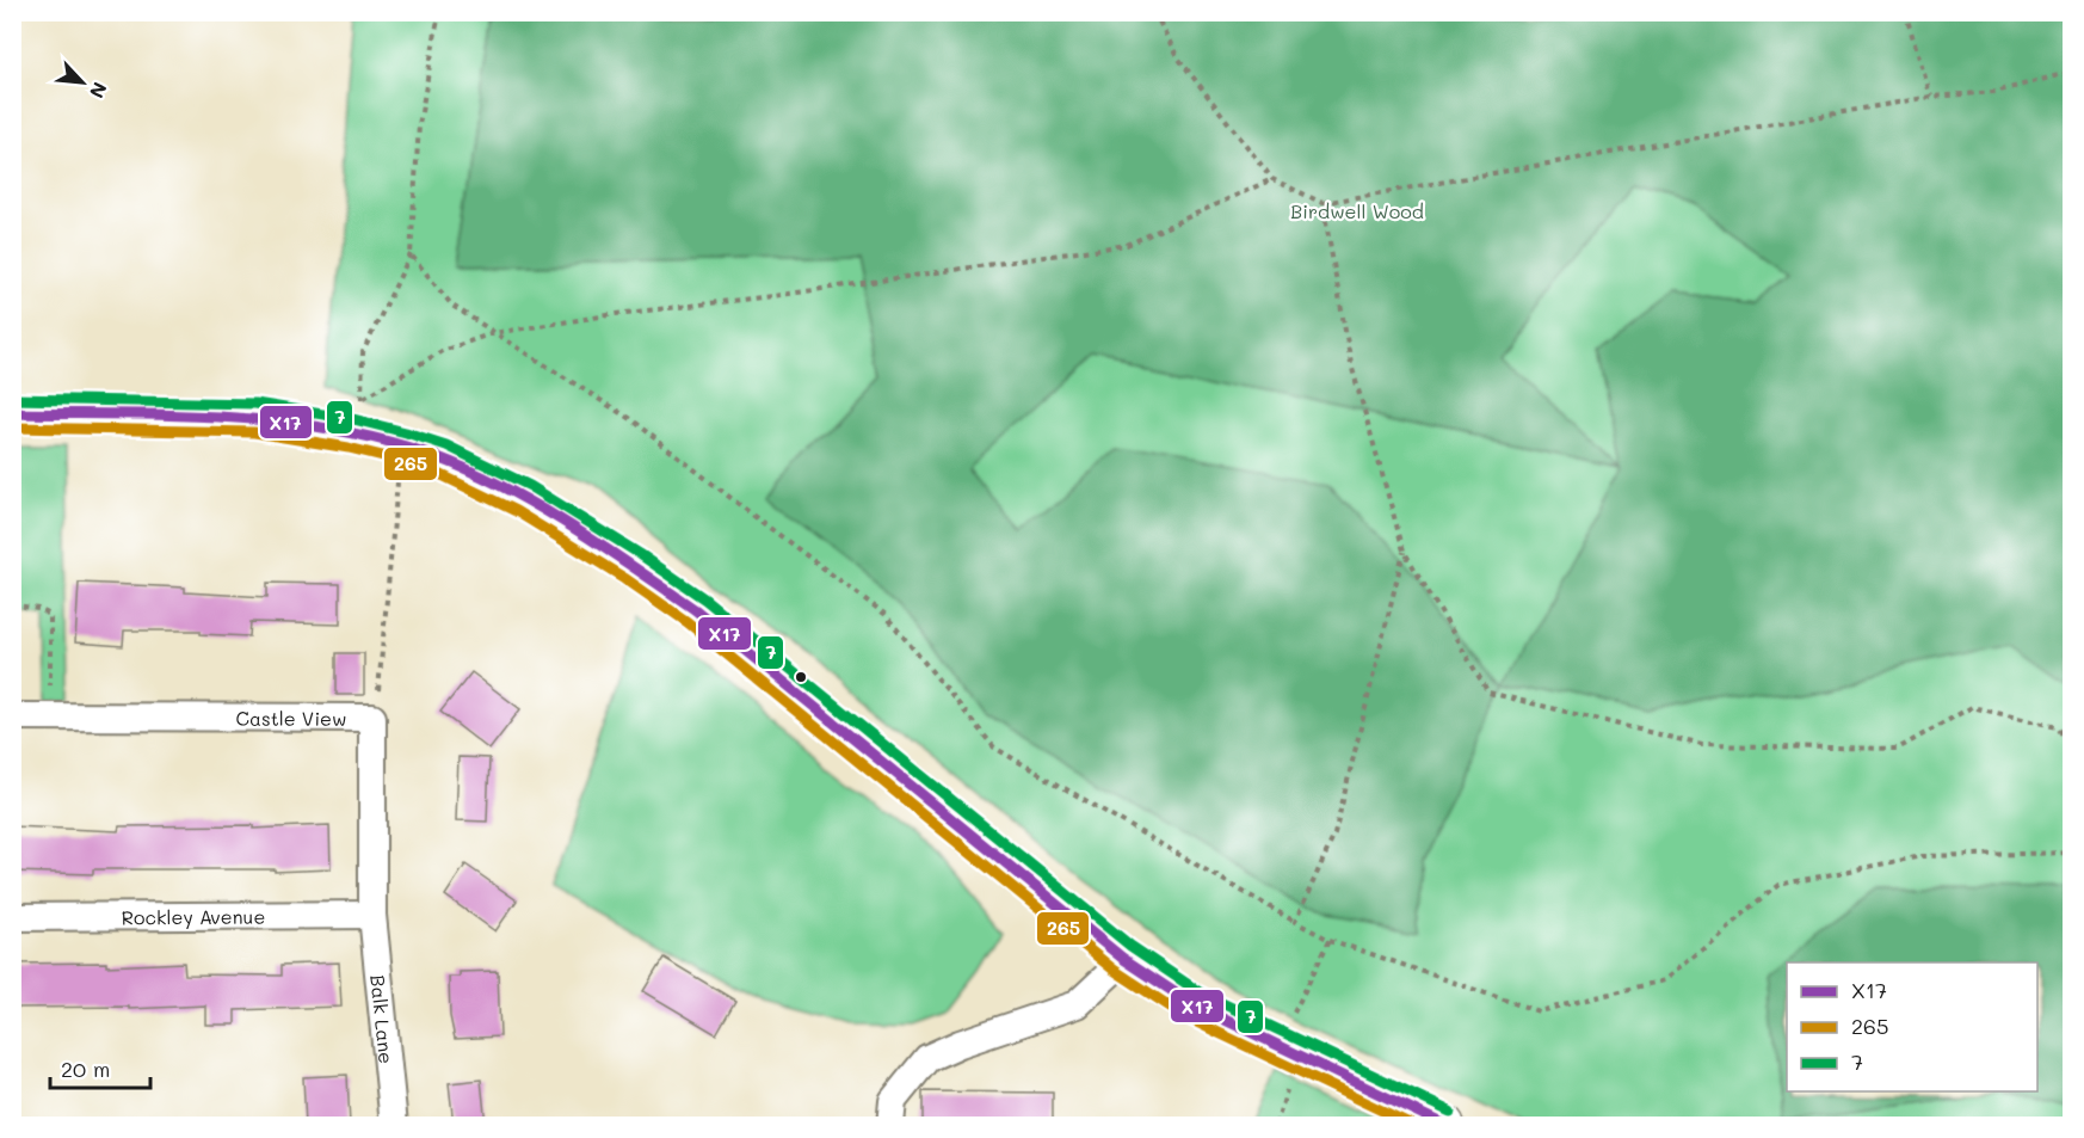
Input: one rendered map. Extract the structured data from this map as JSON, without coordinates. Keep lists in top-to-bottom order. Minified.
{"streets":{"street":["Castle View","Rockley Avenue","Balk Lane"]},"crossings":[["Castle View","Rockley Avenue"],["Castle View","Balk Lane"],["Rockley Avenue","Balk Lane"]],"parks":["Birdwell Wood"],"lines":["transit line 7","transit line X17","transit line 265"],"legend":["X17","265","7"],"scale_bar":"20 m","north":"bottom right"}
